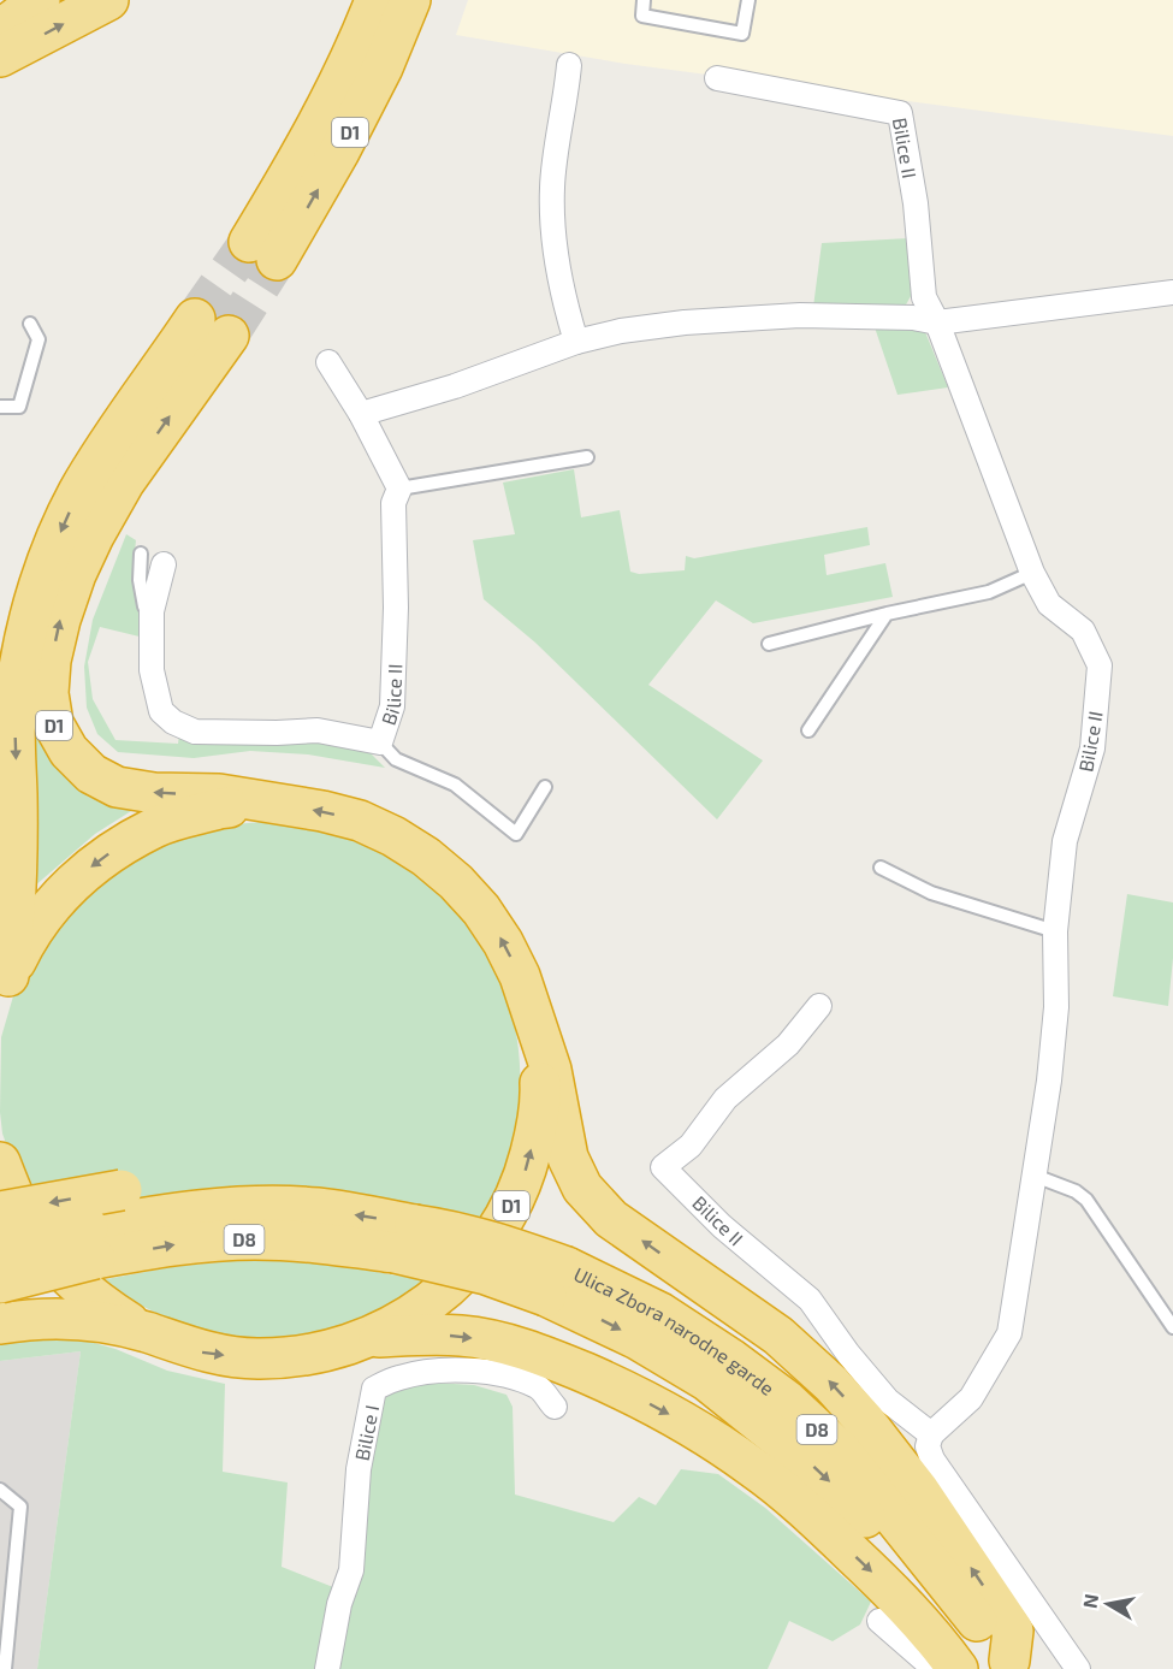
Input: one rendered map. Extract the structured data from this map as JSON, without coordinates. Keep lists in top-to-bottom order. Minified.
{"streets":{"highway":["D1","D8","Ulica Zbora narodne garde"],"street":["Bilice II","Bilice I"]},"north":"left"}
